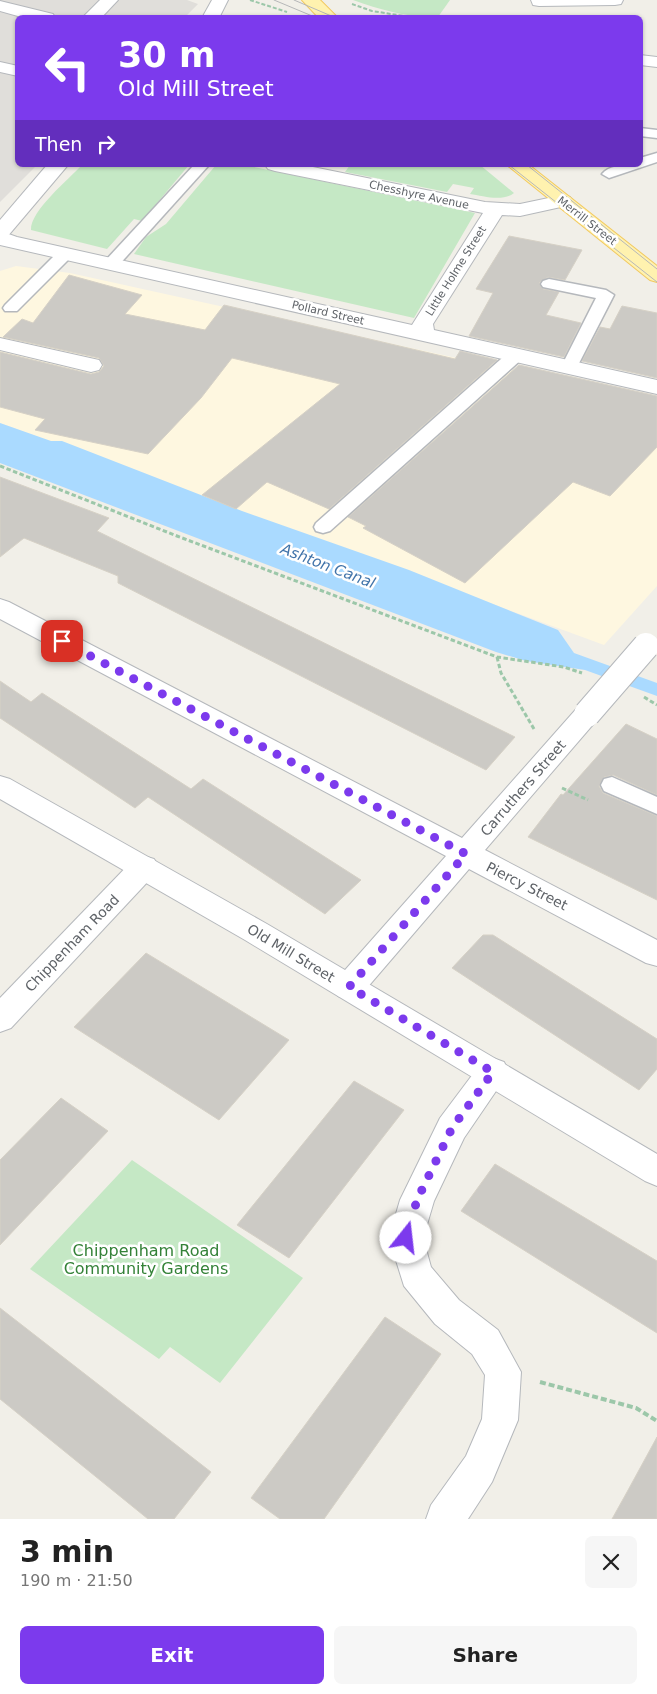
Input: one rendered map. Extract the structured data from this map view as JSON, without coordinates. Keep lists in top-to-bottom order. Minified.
{"streets":{"main road":["Merrill Street"],"street":["Chesshyre Avenue","Little Holme Street","Pollard Street","Carruthers Street","Piercy Street","Chippenham Road","Old Mill Street"]},"crossings":[["Chesshyre Avenue","Merrill Street"],["Chesshyre Avenue","Little Holme Street"],["Little Holme Street","Pollard Street"],["Carruthers Street","Piercy Street"],["Carruthers Street","Old Mill Street"],["Chippenham Road","Old Mill Street"]],"water":["Ashton Canal"],"parks":["Chippenham Road Community Gardens"],"page":{"turn":["30 m","Old Mill Street"],"then":"Then","heading":["3 min","190 m · 21:50"],"buttons":["Exit","Share"]}}
